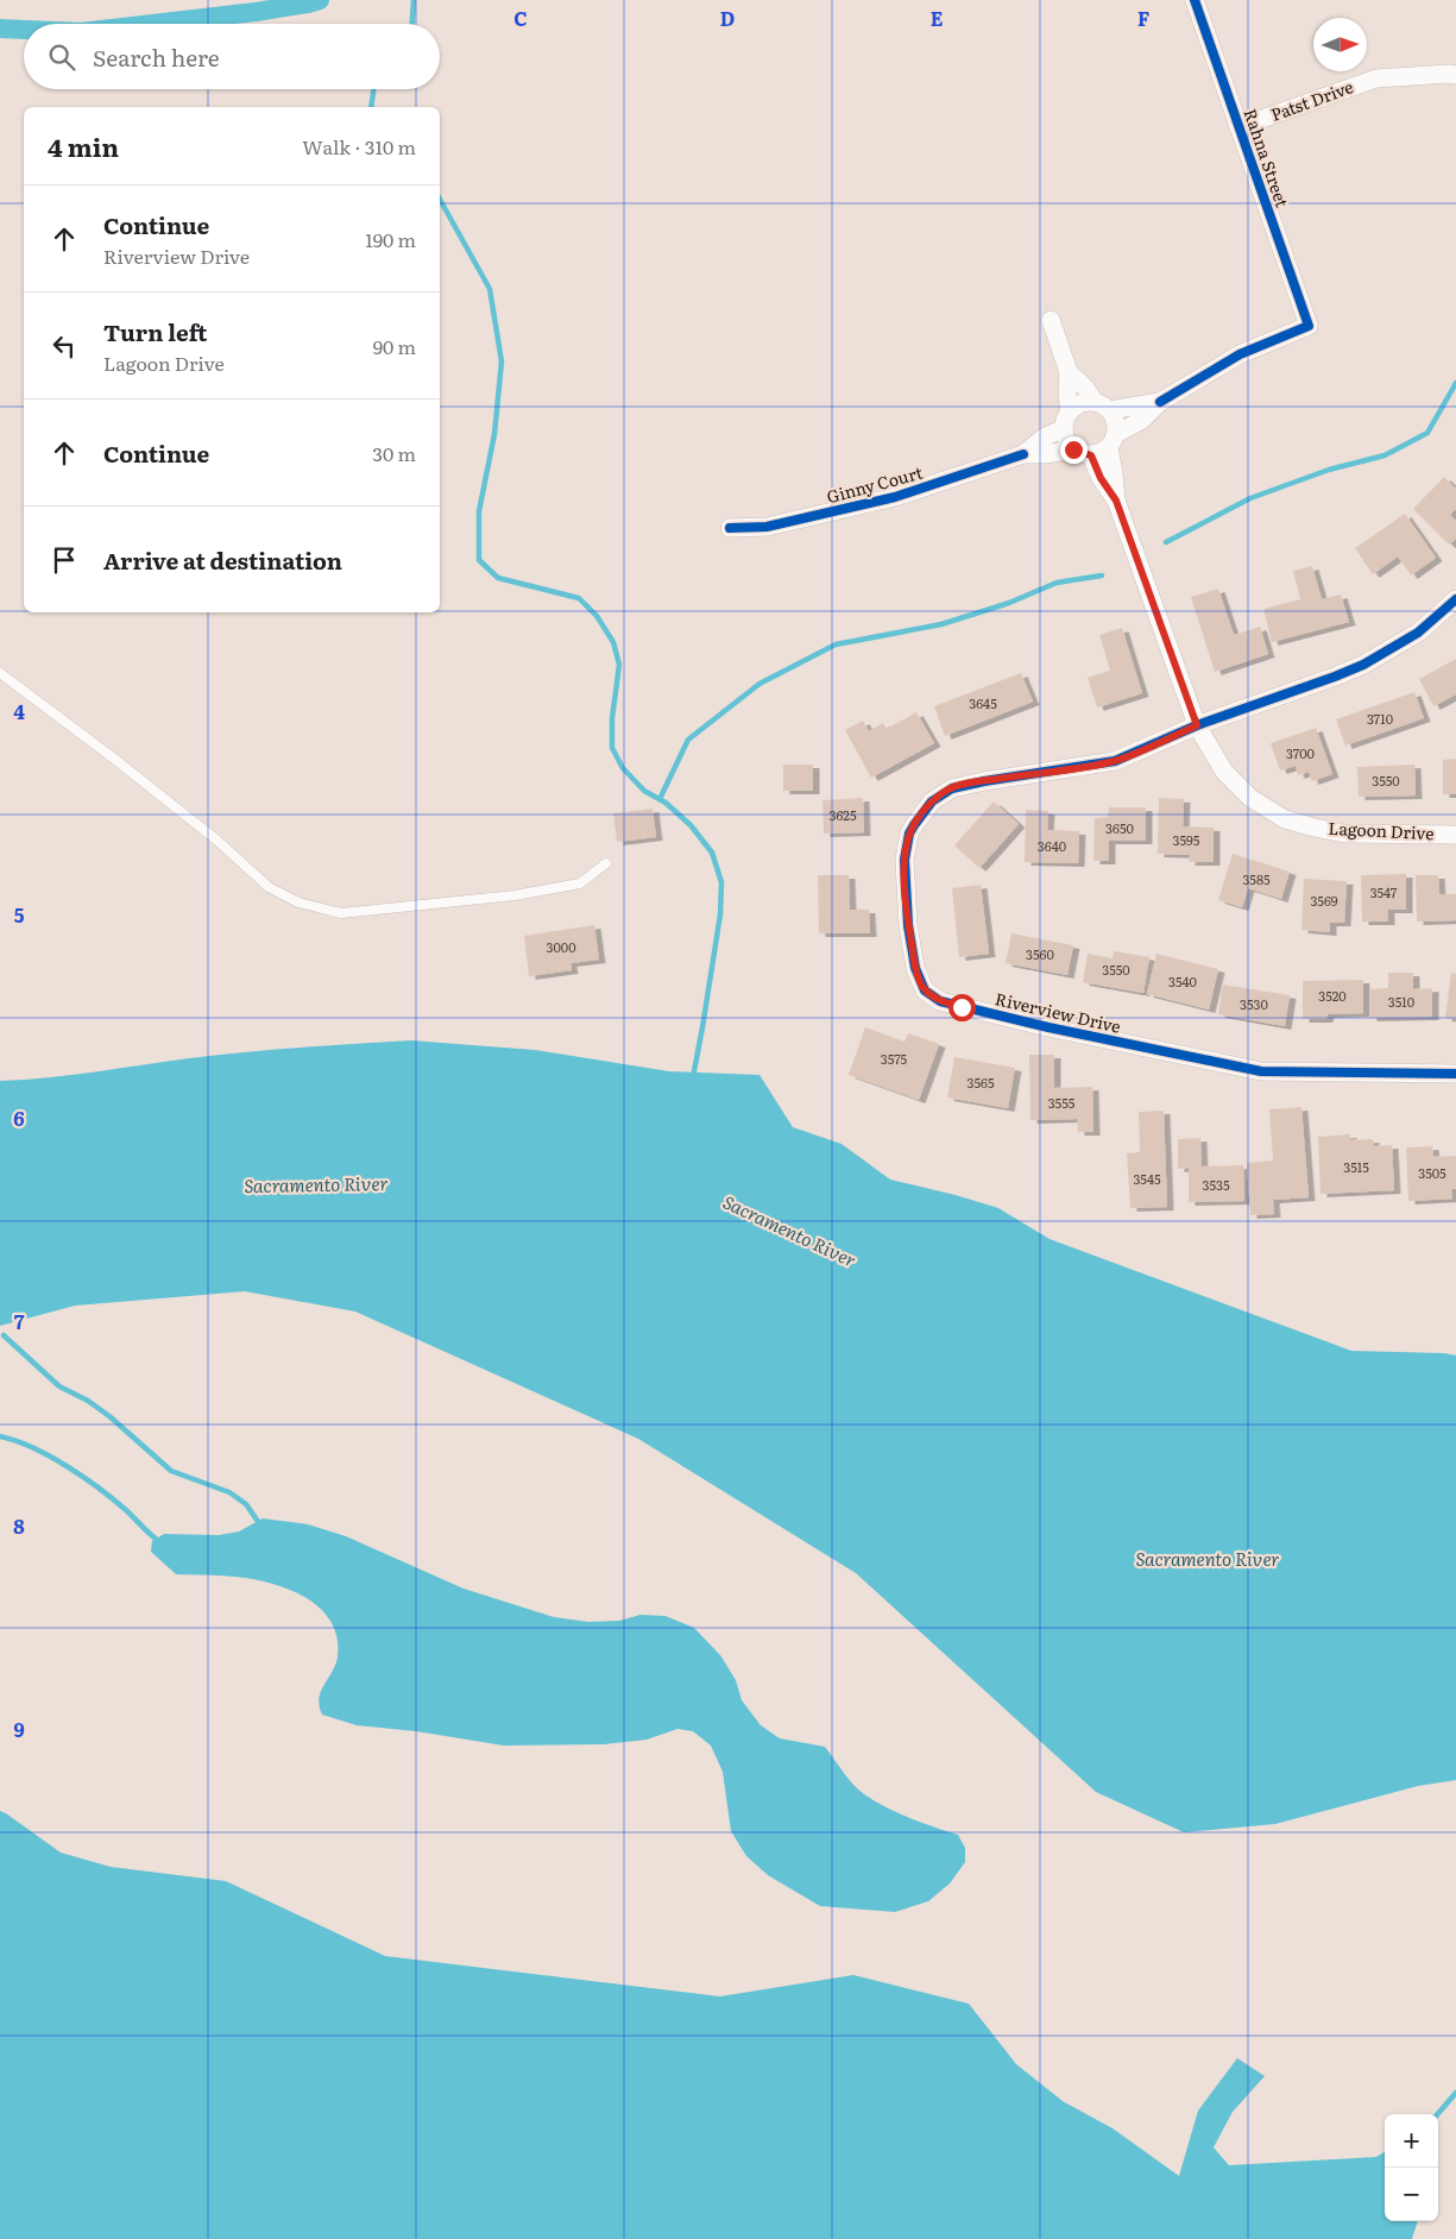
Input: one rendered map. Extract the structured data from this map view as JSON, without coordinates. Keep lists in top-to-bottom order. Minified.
{"streets":{"street":["Patst Drive","Rahna Street","Ginny Court","Lagoon Drive","Riverview Drive"]},"crossings":[["Patst Drive","Rahna Street"],["Lagoon Drive","Riverview Drive"]],"water":["Sacramento River"],"house_numbers":["3645","3710","3700","3550","3625","3650","3595","3640","3585","3547","3569","3000","3560","3550","3540","3520","3510","3530","3575","3565","3555","3515","3505","3545","3535"],"north":"right","page":{"search":"Search here","heading":["4 min","Walk · 310 m"],"list":[["Continue","Riverview Drive","190 m"],["Turn left","Lagoon Drive","90 m"],["Continue","30 m"],"Arrive at destination"],"map_buttons":["+","−"]},"grid":{"columns":["C","D","E","F"],"rows":["4","5","6","7","8","9"]}}
